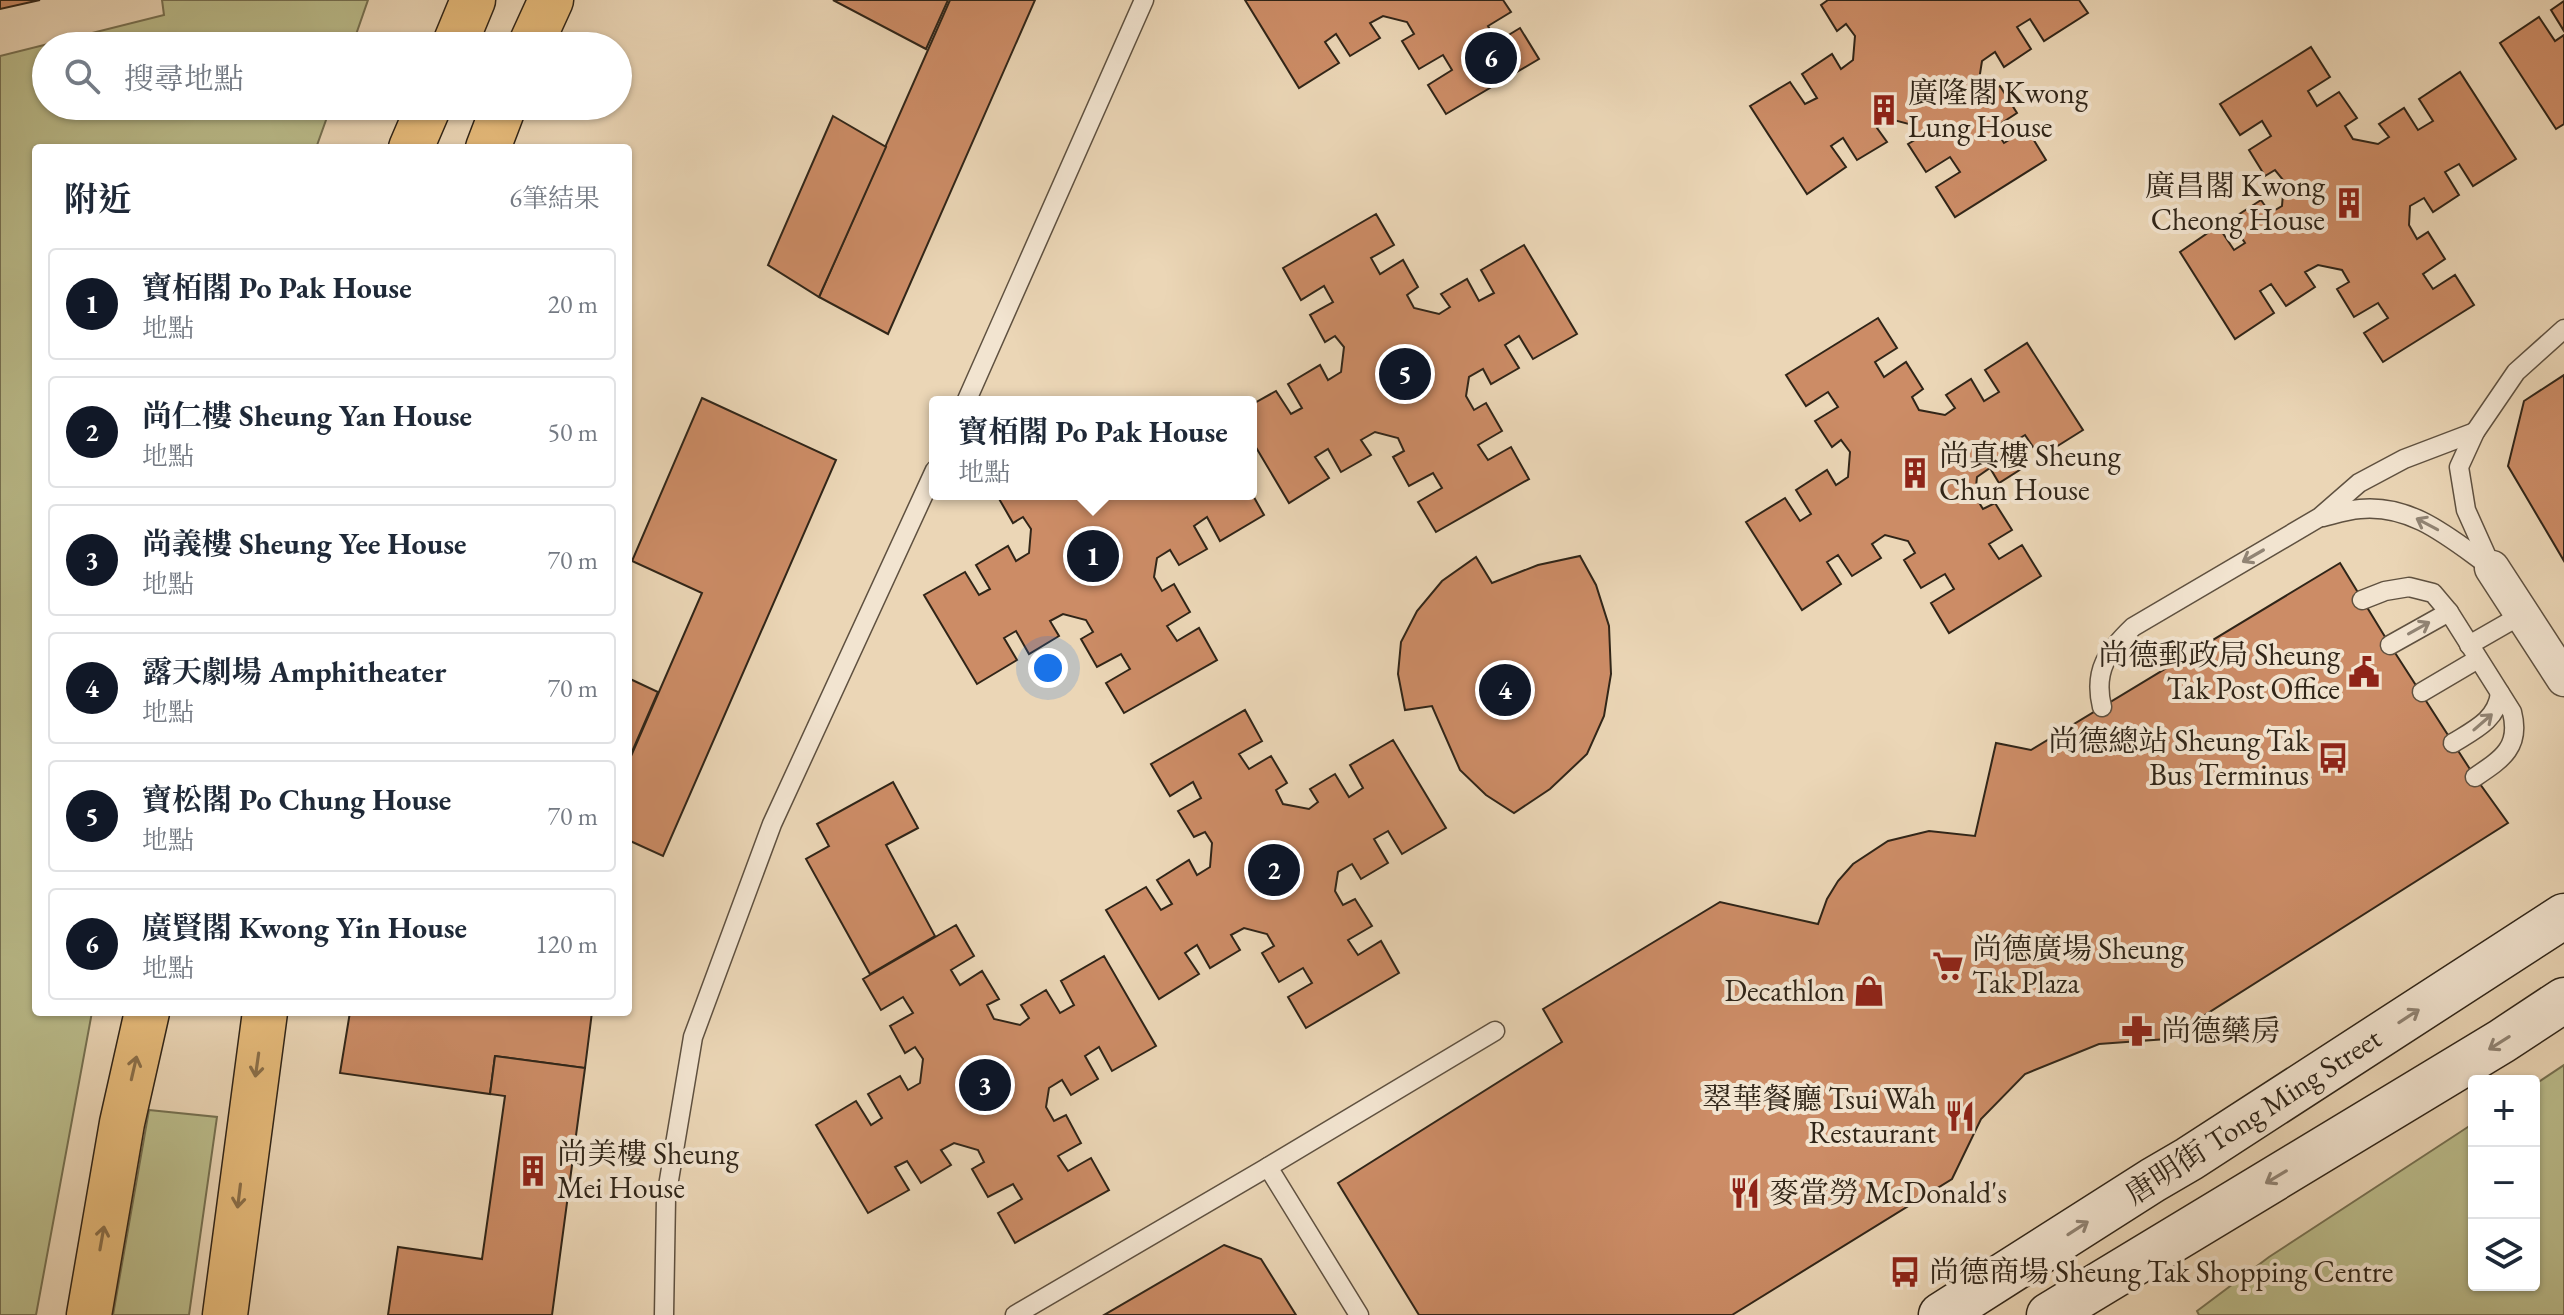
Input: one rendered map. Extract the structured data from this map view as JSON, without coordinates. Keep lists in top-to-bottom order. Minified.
{"streets":{"main road":["唐明街 Tong Ming Street"]},"places":{"building":["廣隆閣 Kwong Lung House","廣昌閣 Kwong Cheong House","尚真樓 Sheung Chun House","尚美樓 Sheung Mei House"],"public building":["尚德郵政局 Sheung Tak Post Office"],"bus stop":["尚德總站 Sheung Tak Bus Terminus","尚德商場 Sheung Tak Shopping Centre"],"supermarket":["尚德廣場 Sheung Tak Plaza"],"shop":["Decathlon"],"pharmacy":["尚德藥房"],"restaurant":["翠華餐廳 Tsui Wah Restaurant","麥當勞 McDonald's"]},"page":{"pins":["6","5","1","4","2","3"],"search":"搜尋地點","heading":["附近","6筆結果"],"list":[{"mark":"1","name":"寶栢閣 Po Pak House","note":"地點","value":"20 m"},{"mark":"2","name":"尚仁樓 Sheung Yan House","note":"地點","value":"50 m"},{"mark":"3","name":"尚義樓 Sheung Yee House","note":"地點","value":"70 m"},{"mark":"4","name":"露天劇場 Amphitheater","note":"地點","value":"70 m"},{"mark":"5","name":"寶松閣 Po Chung House","note":"地點","value":"70 m"},{"mark":"6","name":"廣賢閣 Kwong Yin House","note":"地點","value":"120 m"}],"popup":["寶栢閣 Po Pak House","地點"],"map_buttons":["+","−"]}}
